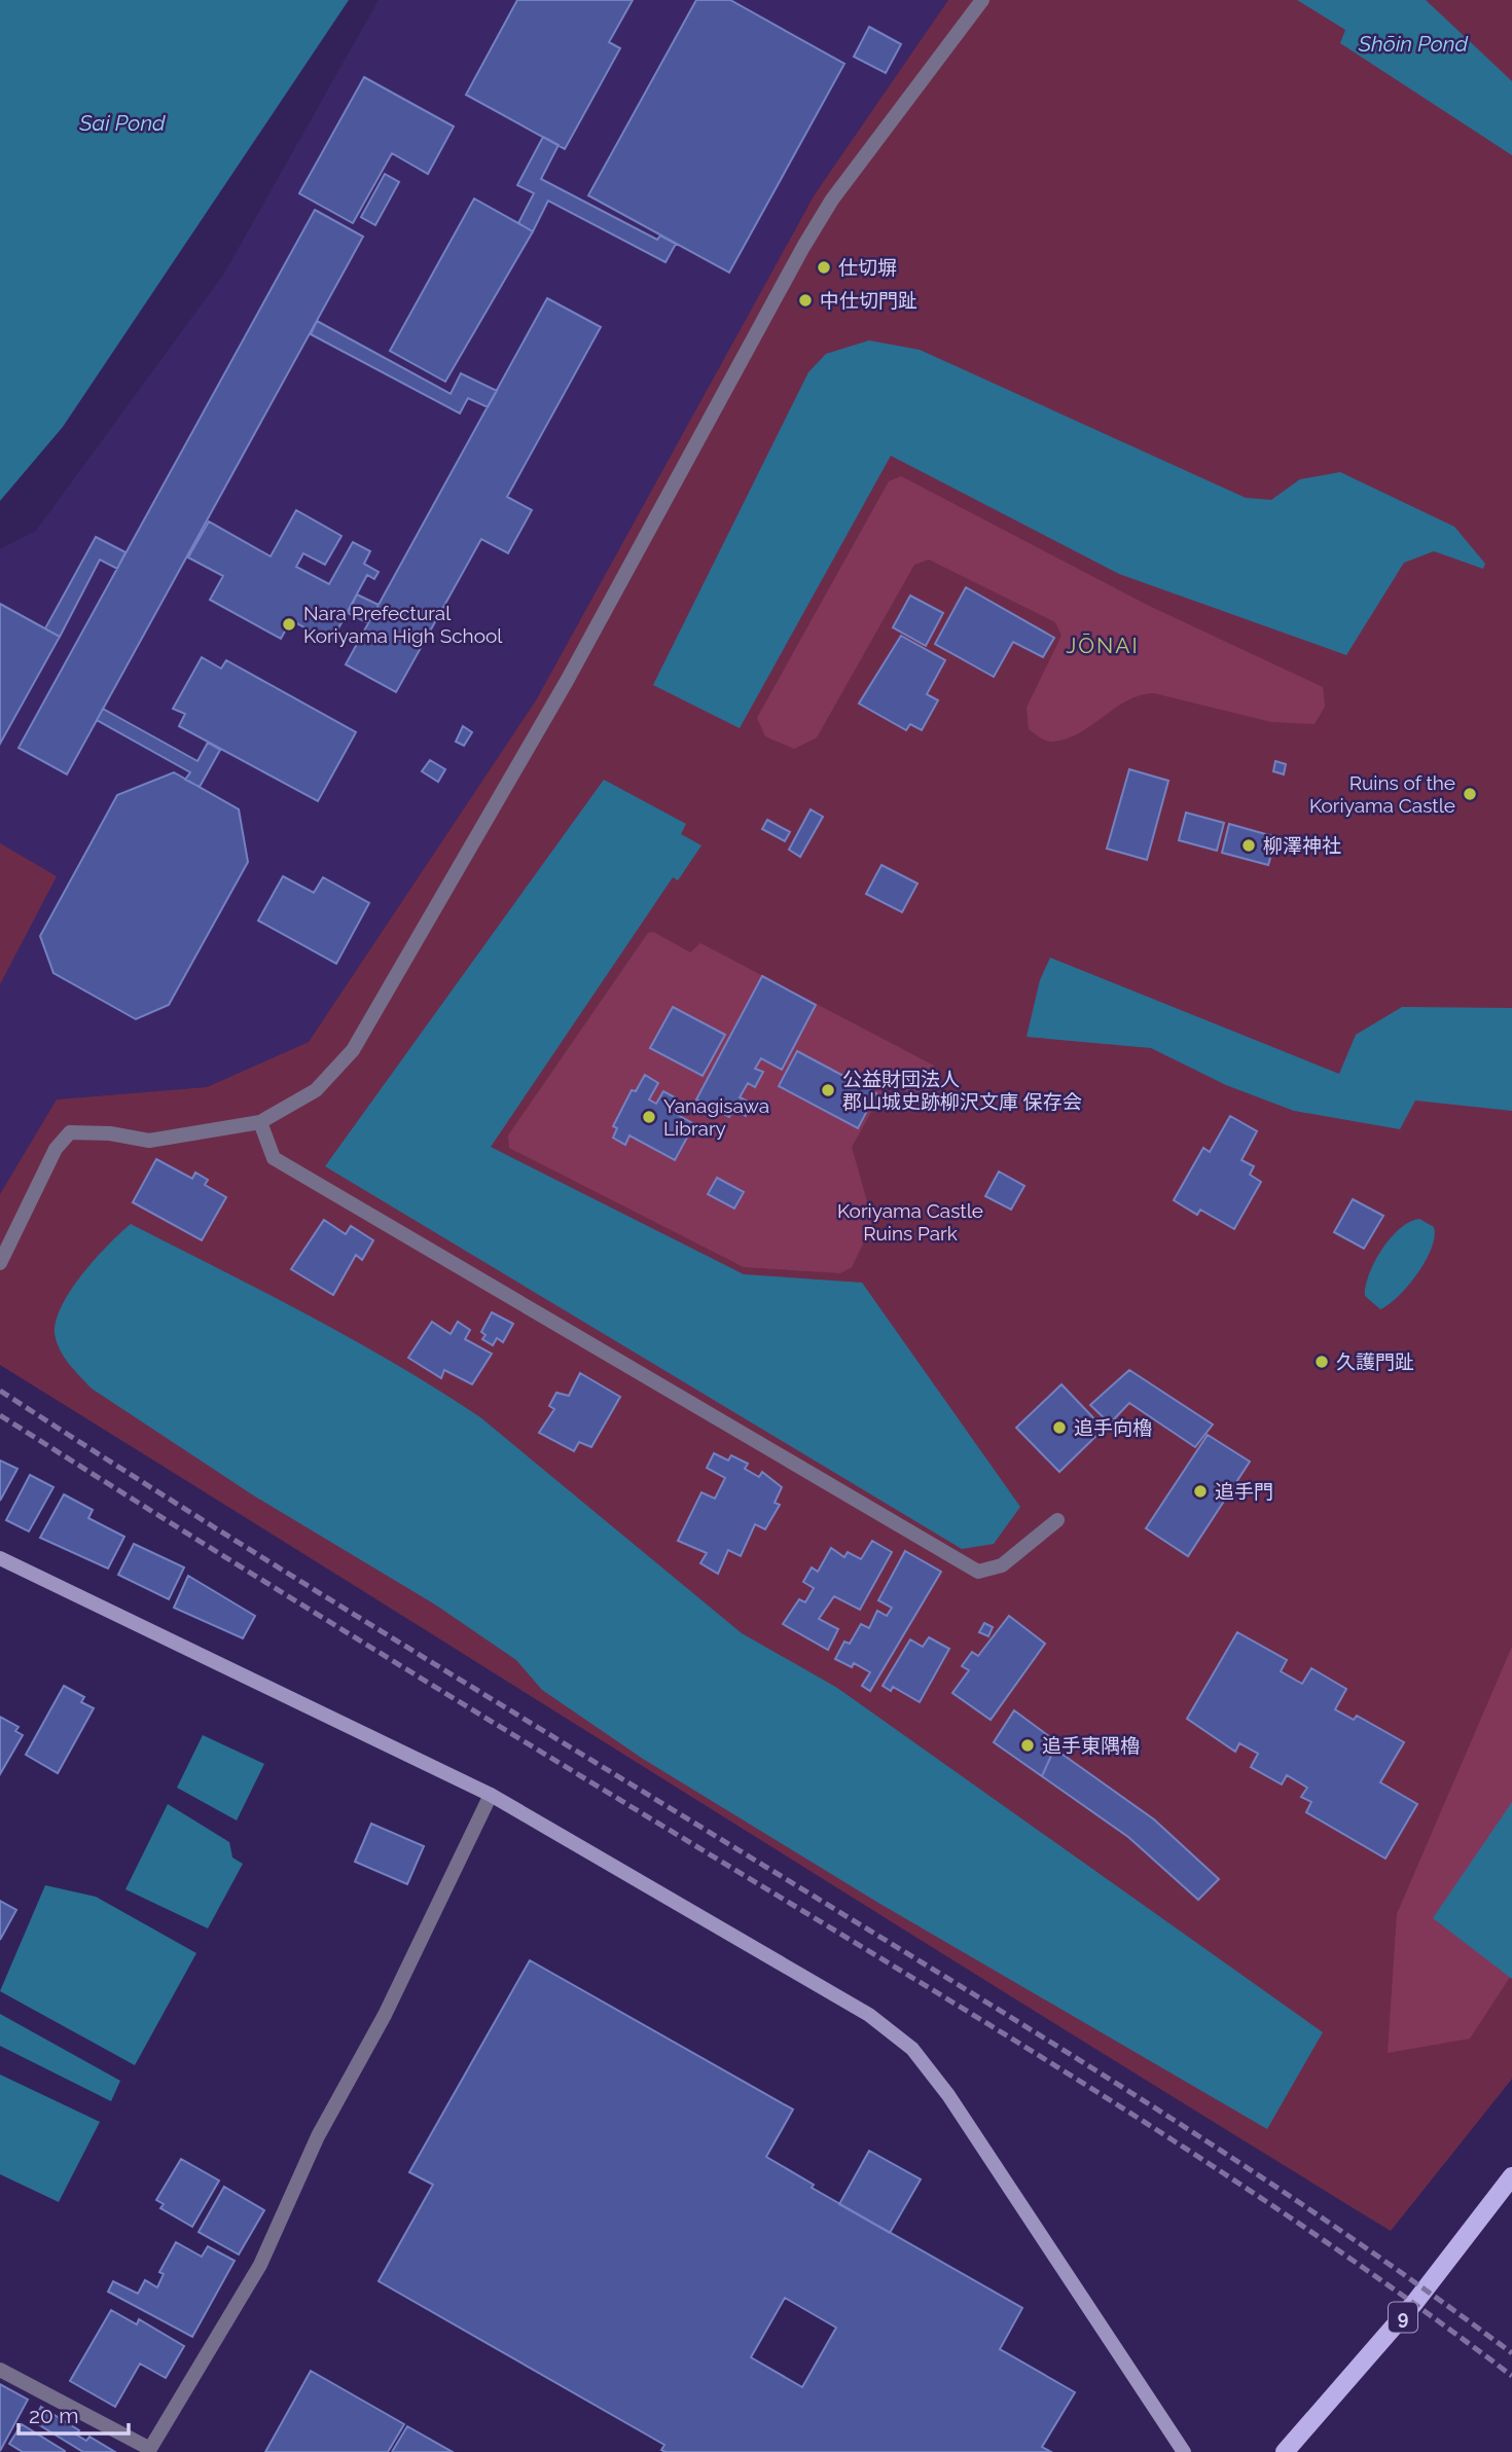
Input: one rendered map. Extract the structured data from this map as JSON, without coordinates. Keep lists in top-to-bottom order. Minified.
{"streets":{"main road":["9"]},"districts":["JŌNAI"],"water":["Shōin Pond","Sai Pond"],"parks":["Koriyama Castle Ruins Park"],"places":["仕切塀","中仕切門趾","Nara Prefectural Koriyama High School","Ruins of the Koriyama Castle","柳澤神社","公益財団法人 郡山城史跡柳沢文庫 保存会","Yanagisawa Library","久護門趾","追手向櫓","追手門","追手東隅櫓"],"scale_bar":"20 m"}
